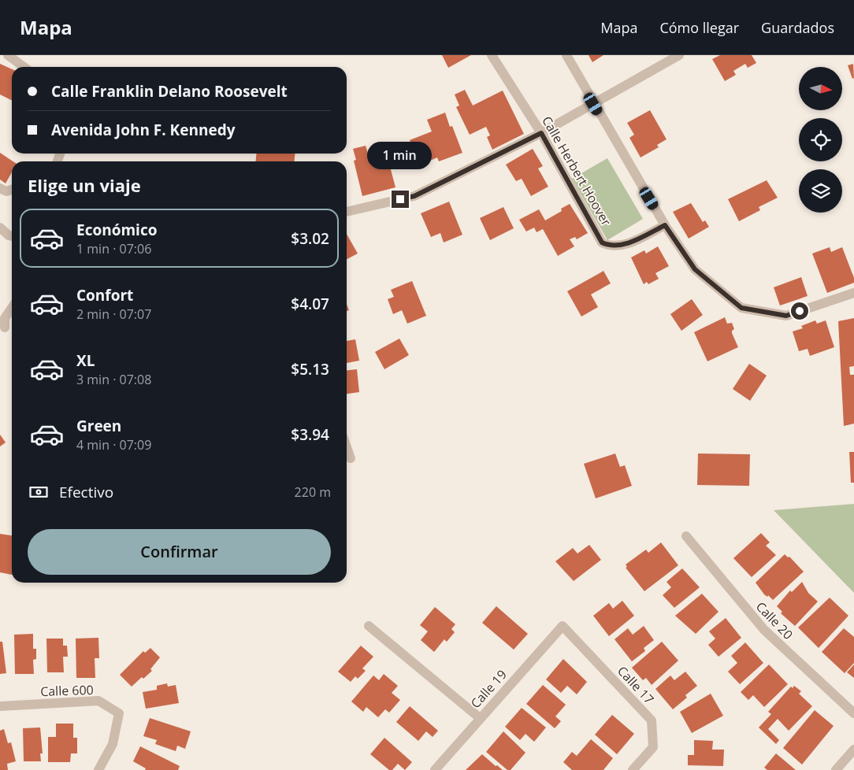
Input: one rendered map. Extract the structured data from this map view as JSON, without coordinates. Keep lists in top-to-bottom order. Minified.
{"streets":{"street":["Calle Herbert Hoover","Calle 20","Calle 17","Calle 19","Calle 600"]},"crossings":[["Calle 17","Calle 19"]],"north":"right","page":{"header":"Mapa","nav":["Mapa","Cómo llegar","Guardados"],"banner":["Calle Franklin Delano Roosevelt","Avenida John F. Kennedy"],"bubble":"1 min","heading":"Elige un viaje","list":[{"name":"Económico","note":"1 min · 07:06","value":"$3.02"},{"name":"Confort","note":"2 min · 07:07","value":"$4.07"},{"name":"XL","note":"3 min · 07:08","value":"$5.13"},{"name":"Green","note":"4 min · 07:09","value":"$3.94"}],"pay":["Efectivo","220 m"],"buttons":"Confirmar"}}
